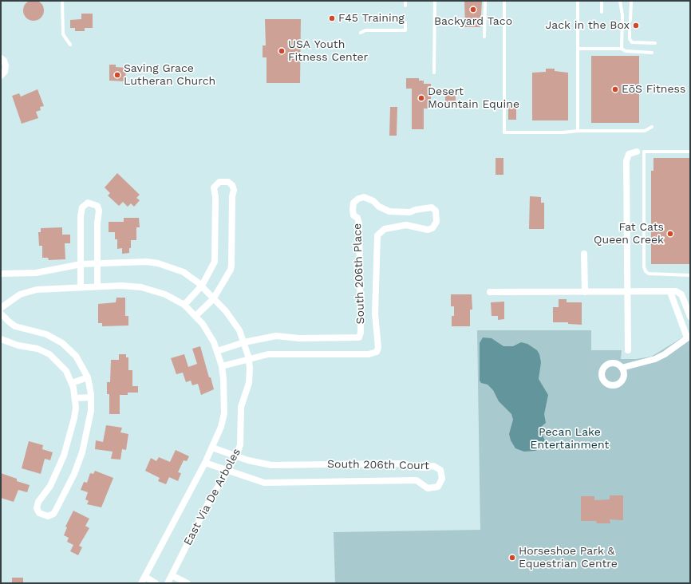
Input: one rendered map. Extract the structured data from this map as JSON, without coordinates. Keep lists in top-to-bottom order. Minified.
{"streets":{"street":["South 206th Place","South 206th Court","East Via De Arboles"]},"crossings":[["South 206th Place","East Via De Arboles"],["South 206th Court","East Via De Arboles"]],"parks":["Pecan Lake Entertainment"],"places":["Backyard Taco","F45 Training","Jack in the Box","USA Youth Fitness Center","Saving Grace Lutheran Church","EōS Fitness","Desert Mountain Equine","Fat Cats Queen Creek","Horseshoe Park & Equestrian Centre"]}
